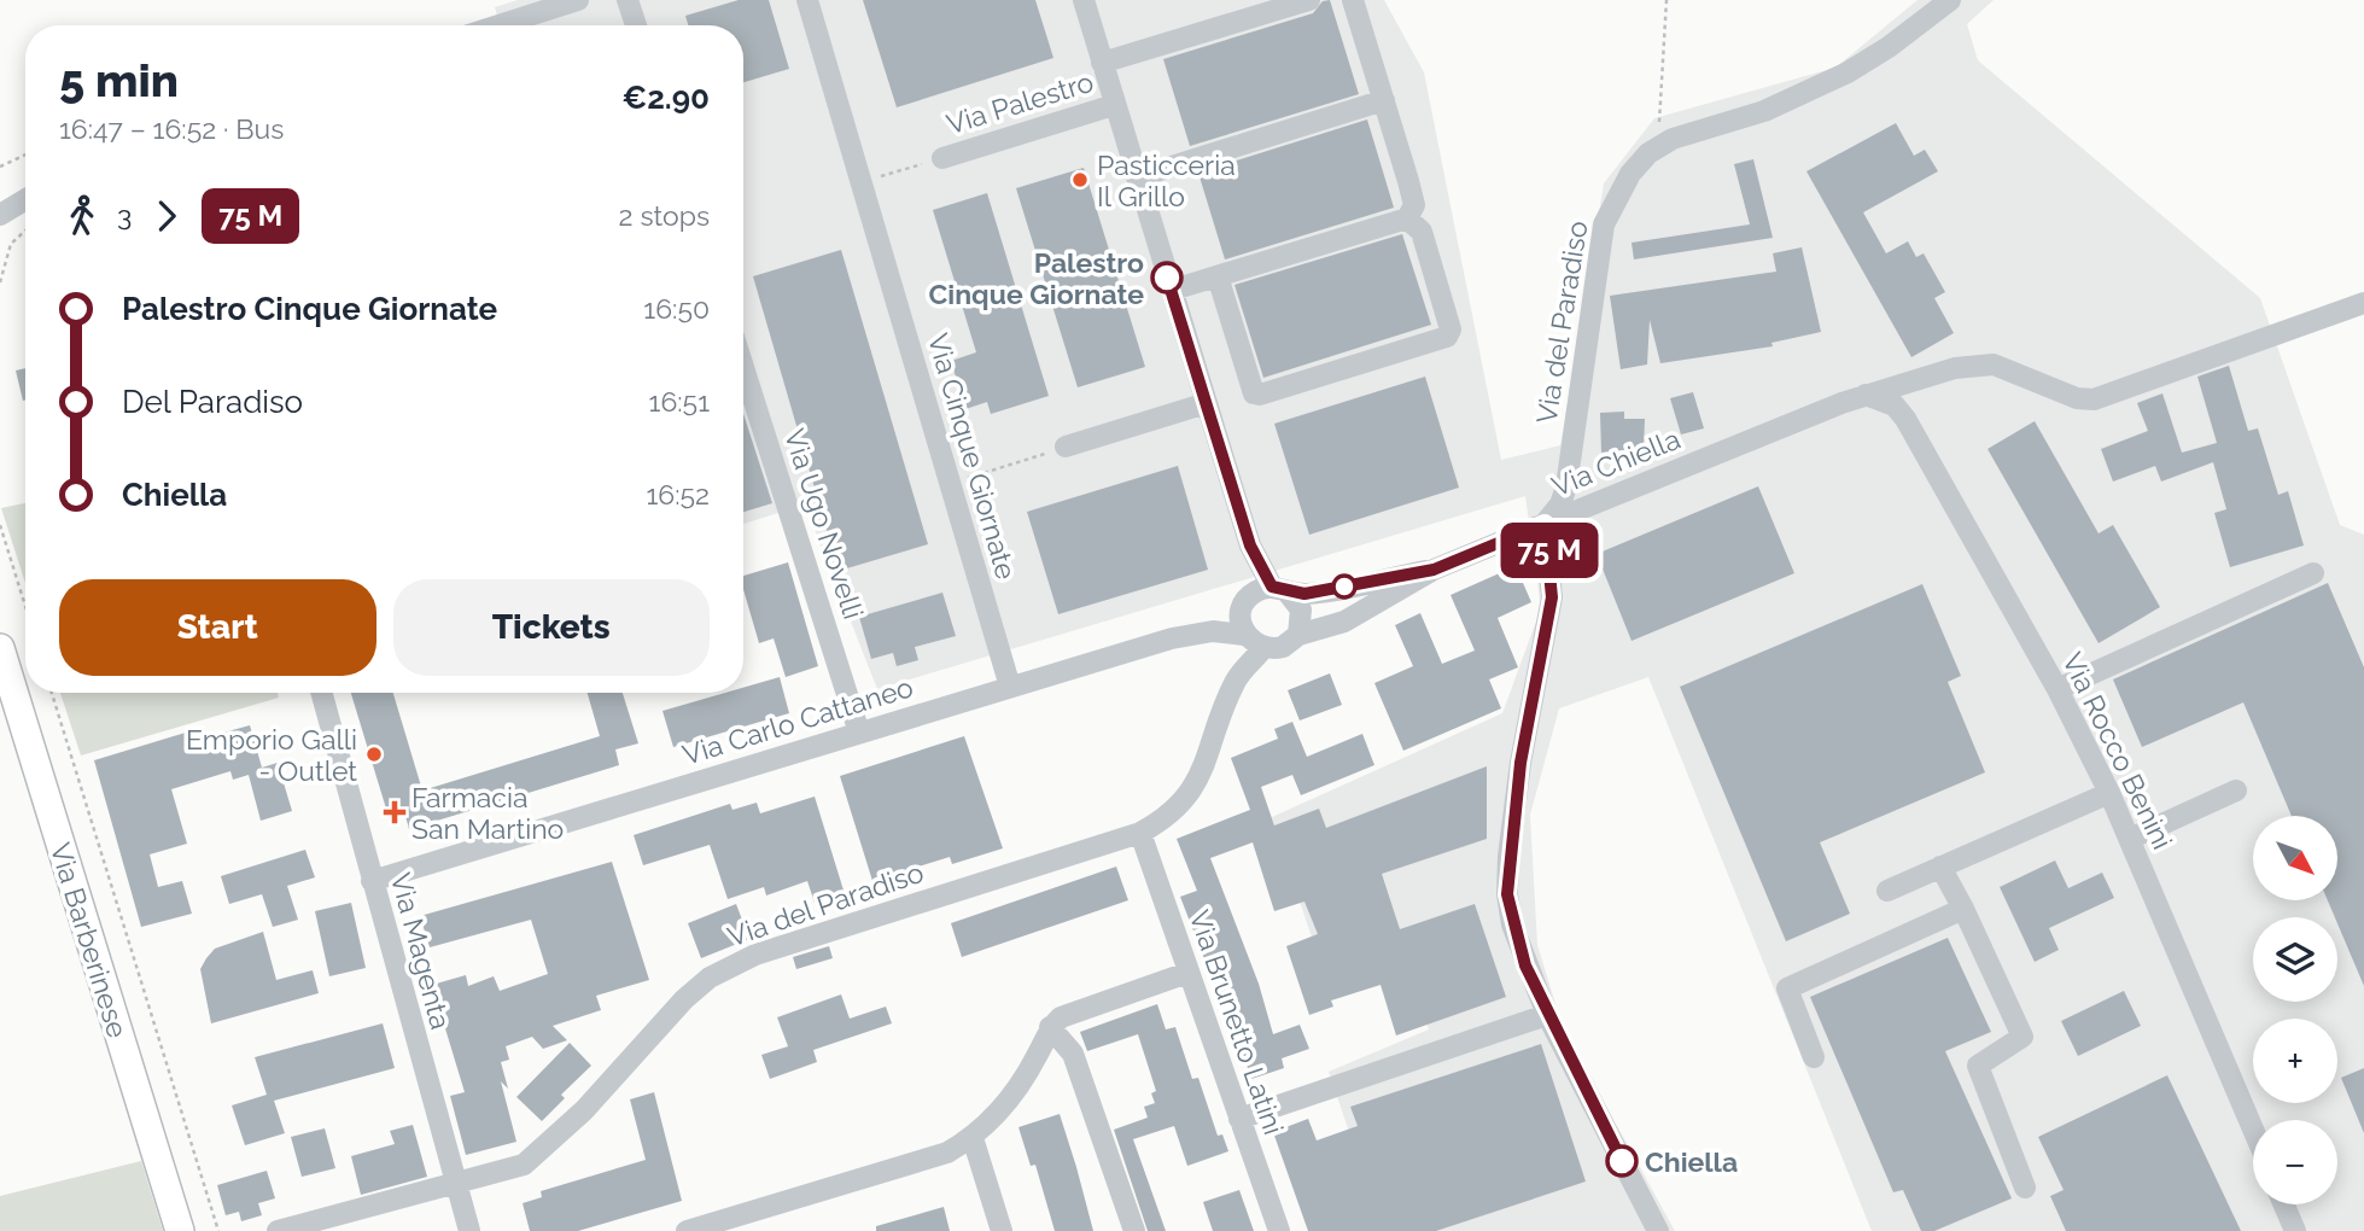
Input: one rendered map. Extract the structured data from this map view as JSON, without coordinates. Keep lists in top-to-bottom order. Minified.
{"streets":{"main road":["Via Barberinese"],"street":["Via Palestro","Via del Paradiso","Via Cinque Giornate","Via Chiella","Via Ugo Novelli","Via Carlo Cattaneo","Via Rocco Benini","Via Magenta","Via Brunetto Latini"]},"crossings":[["Via Palestro","Via del Paradiso"],["Via Palestro","Via Carlo Cattaneo"],["Via del Paradiso","Via Chiella"],["Via del Paradiso","Via Carlo Cattaneo"],["Via del Paradiso","Via Magenta"],["Via del Paradiso","Via Brunetto Latini"],["Via Cinque Giornate","Via Carlo Cattaneo"],["Via Chiella","Via Rocco Benini"],["Via Ugo Novelli","Via Carlo Cattaneo"],["Via Carlo Cattaneo","Via Magenta"]],"places":{"other":["Pasticceria Il Grillo","Palestro Cinque Giornate","Emporio Galli - Outlet","Chiella"],"health":["Farmacia San Martino"]},"north":"bottom right","page":{"on_map":"75 M","heading":["5 min","16:47 – 16:52 · Bus","€2.90"],"legs":["3","75 M","2 stops"],"list":[{"name":"Palestro Cinque Giornate","value":"16:50"},{"name":"Del Paradiso","value":"16:51"},{"name":"Chiella","value":"16:52"}],"buttons":["Start","Tickets"],"map_buttons":["+","−"]}}
